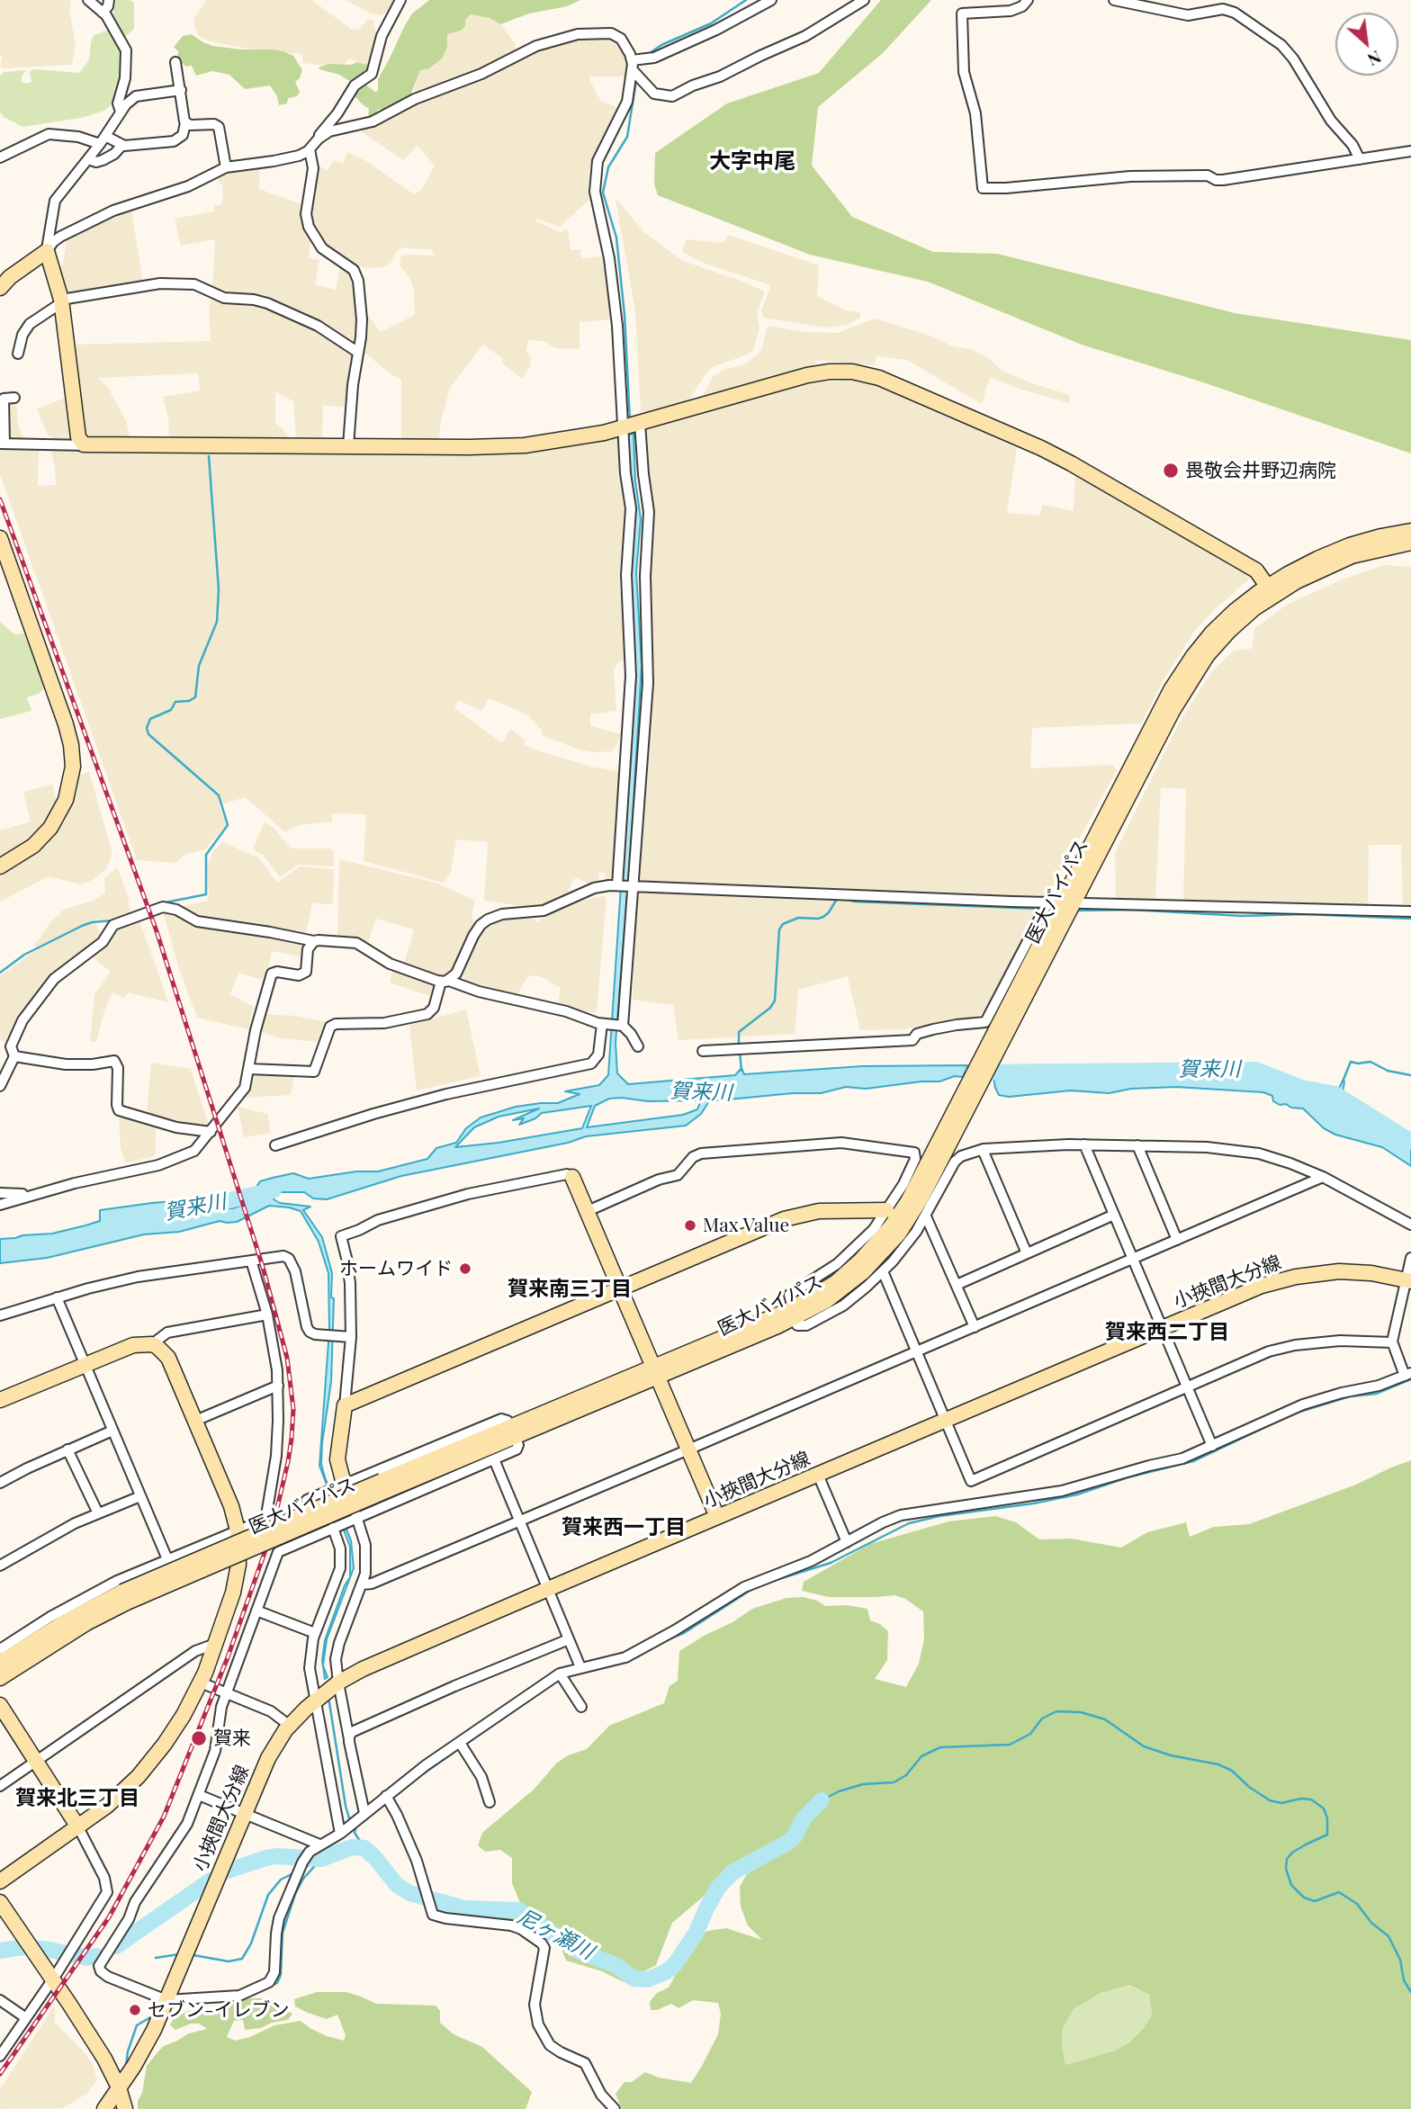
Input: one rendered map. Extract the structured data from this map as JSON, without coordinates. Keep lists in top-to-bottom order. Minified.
{"streets":{"main road":["医大バイパス","小挾間大分線"]},"districts":["大字中尾","賀来南三丁目","賀来西二丁目","賀来西一丁目","賀来北三丁目"],"water":["賀来川","尼ヶ瀬川"],"places":["畏敬会井野辺病院","Max Value","ホームワイド","賀来","セブン-イレブン"],"north":"bottom right"}
